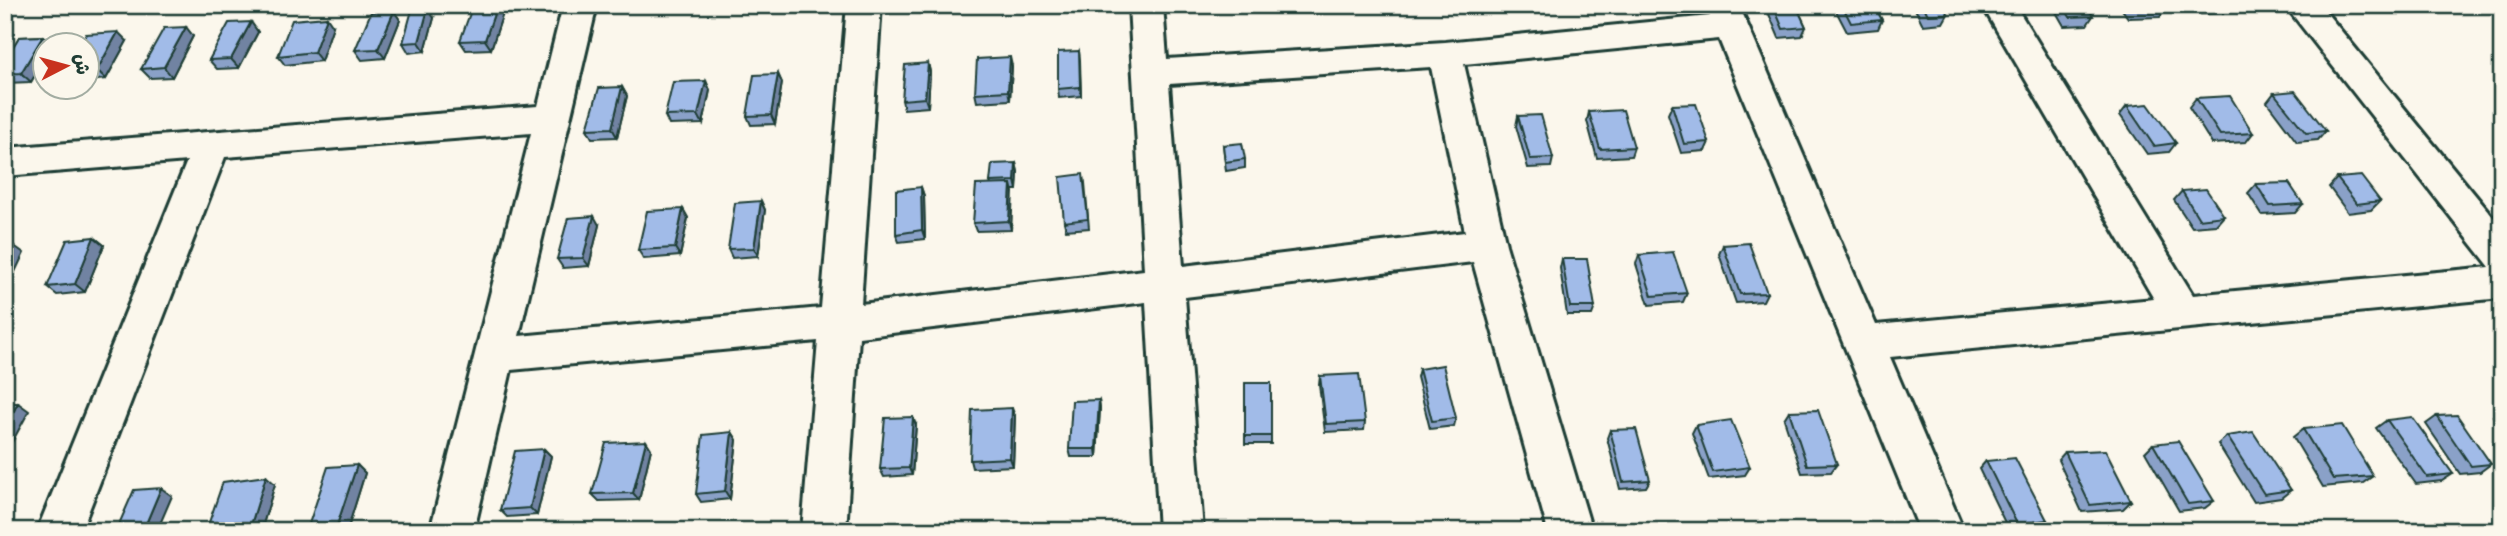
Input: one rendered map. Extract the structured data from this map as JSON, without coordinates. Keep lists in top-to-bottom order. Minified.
{"north":"right"}
